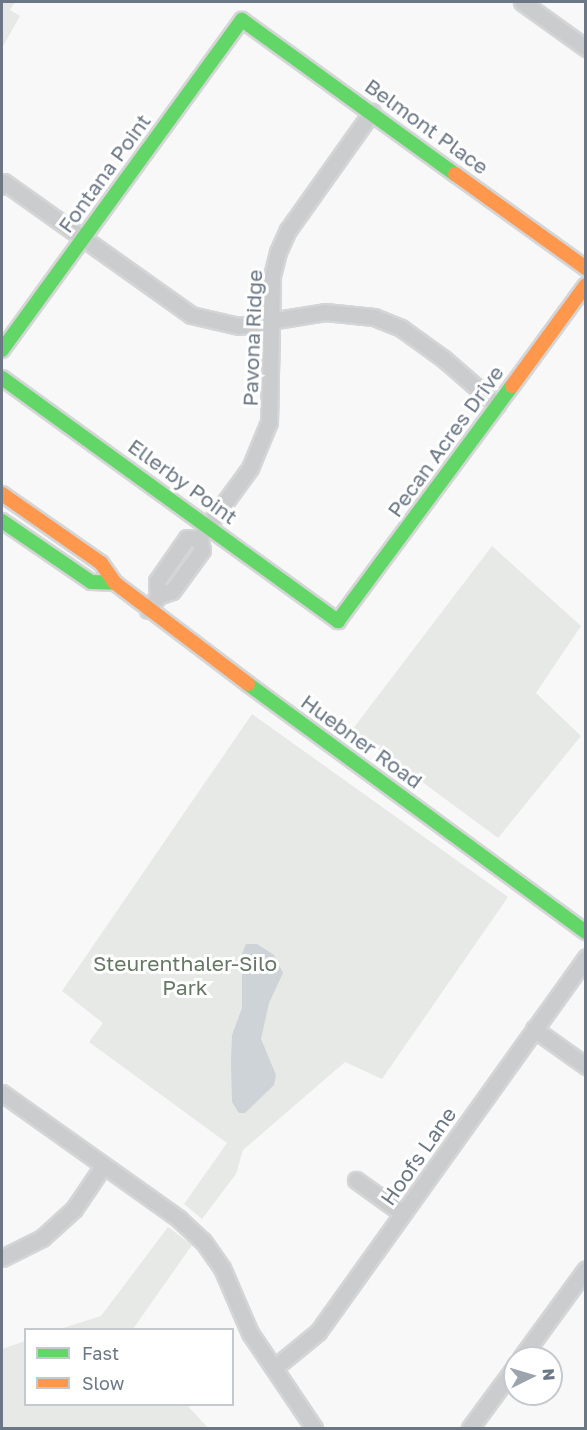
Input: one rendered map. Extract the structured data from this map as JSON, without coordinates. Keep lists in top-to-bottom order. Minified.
{"streets":{"street":["Belmont Place","Fontana Point","Pavona Ridge","Pecan Acres Drive","Ellerby Point","Huebner Road","Hoofs Lane"]},"crossings":[["Belmont Place","Fontana Point"],["Belmont Place","Pavona Ridge"],["Pavona Ridge","Ellerby Point"],["Pavona Ridge","Huebner Road"],["Pecan Acres Drive","Ellerby Point"]],"parks":["Steurenthaler-Silo Park"],"legend":["Fast","Slow"],"north":"right"}
